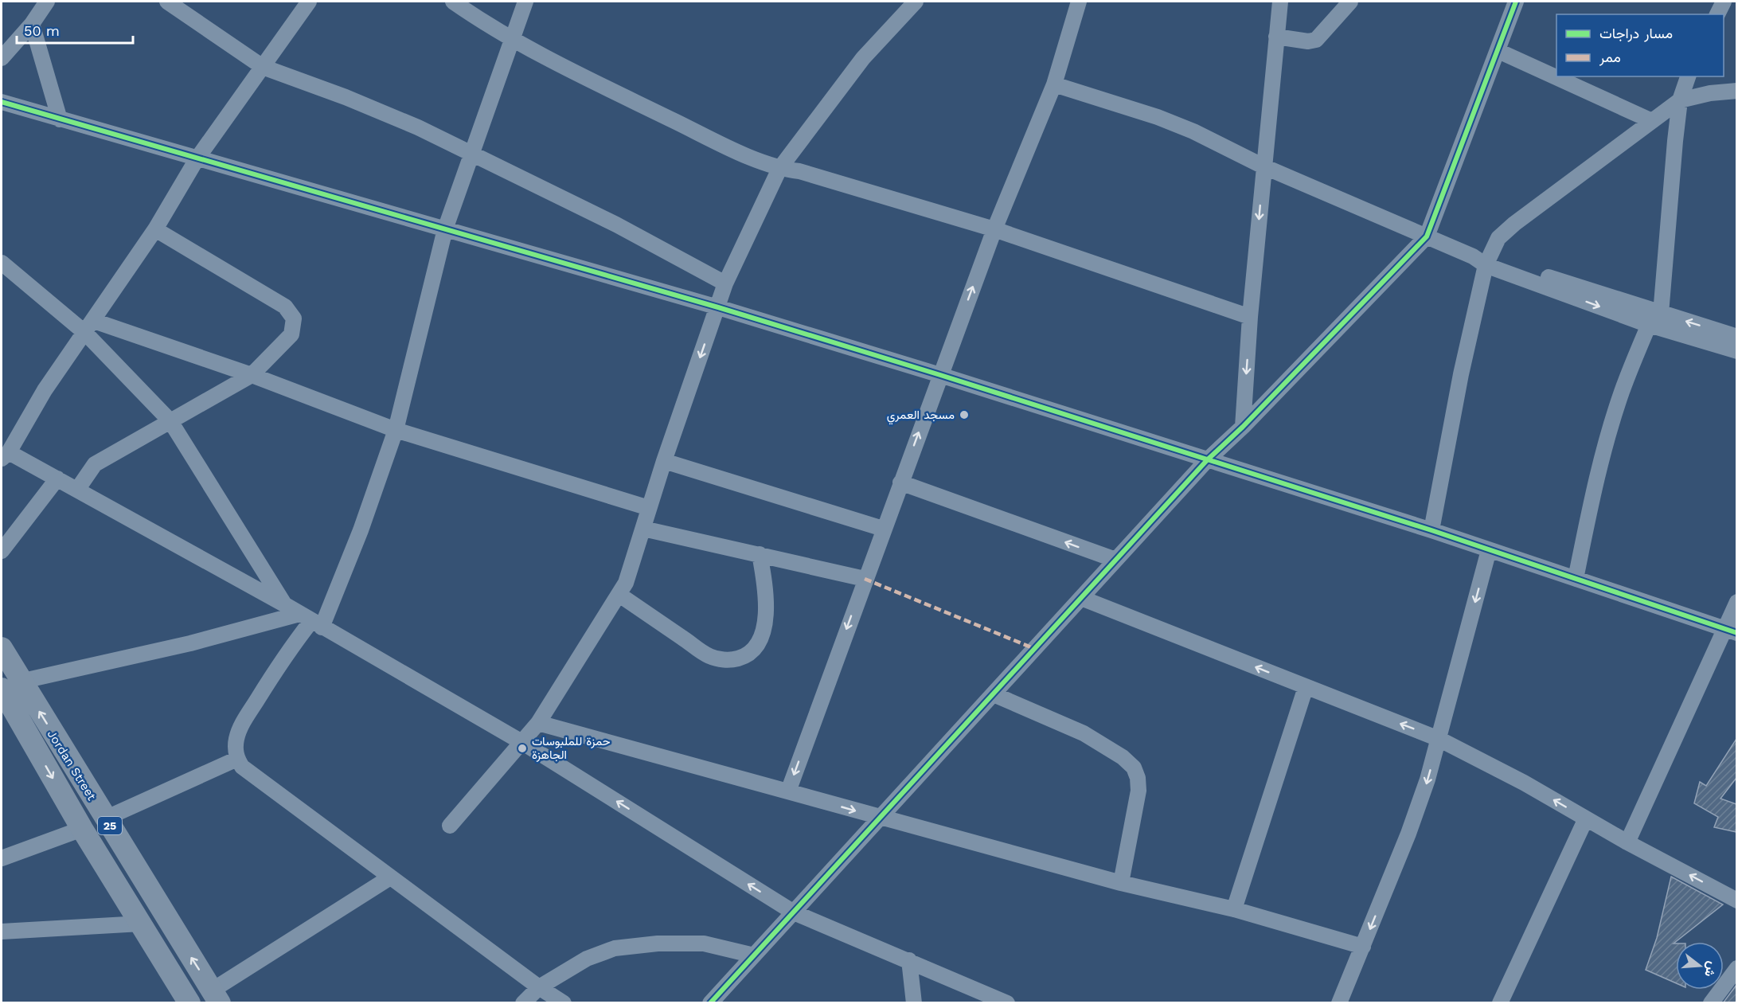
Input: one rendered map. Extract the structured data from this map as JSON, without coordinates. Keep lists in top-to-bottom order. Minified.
{"streets":{"highway":["Jordan Street","25"]},"places":["مسجد العمري","حمزة للملبوسات الجاهزة"],"legend":["مسار دراجات","ممر"],"scale_bar":"50 m","north":"right"}
